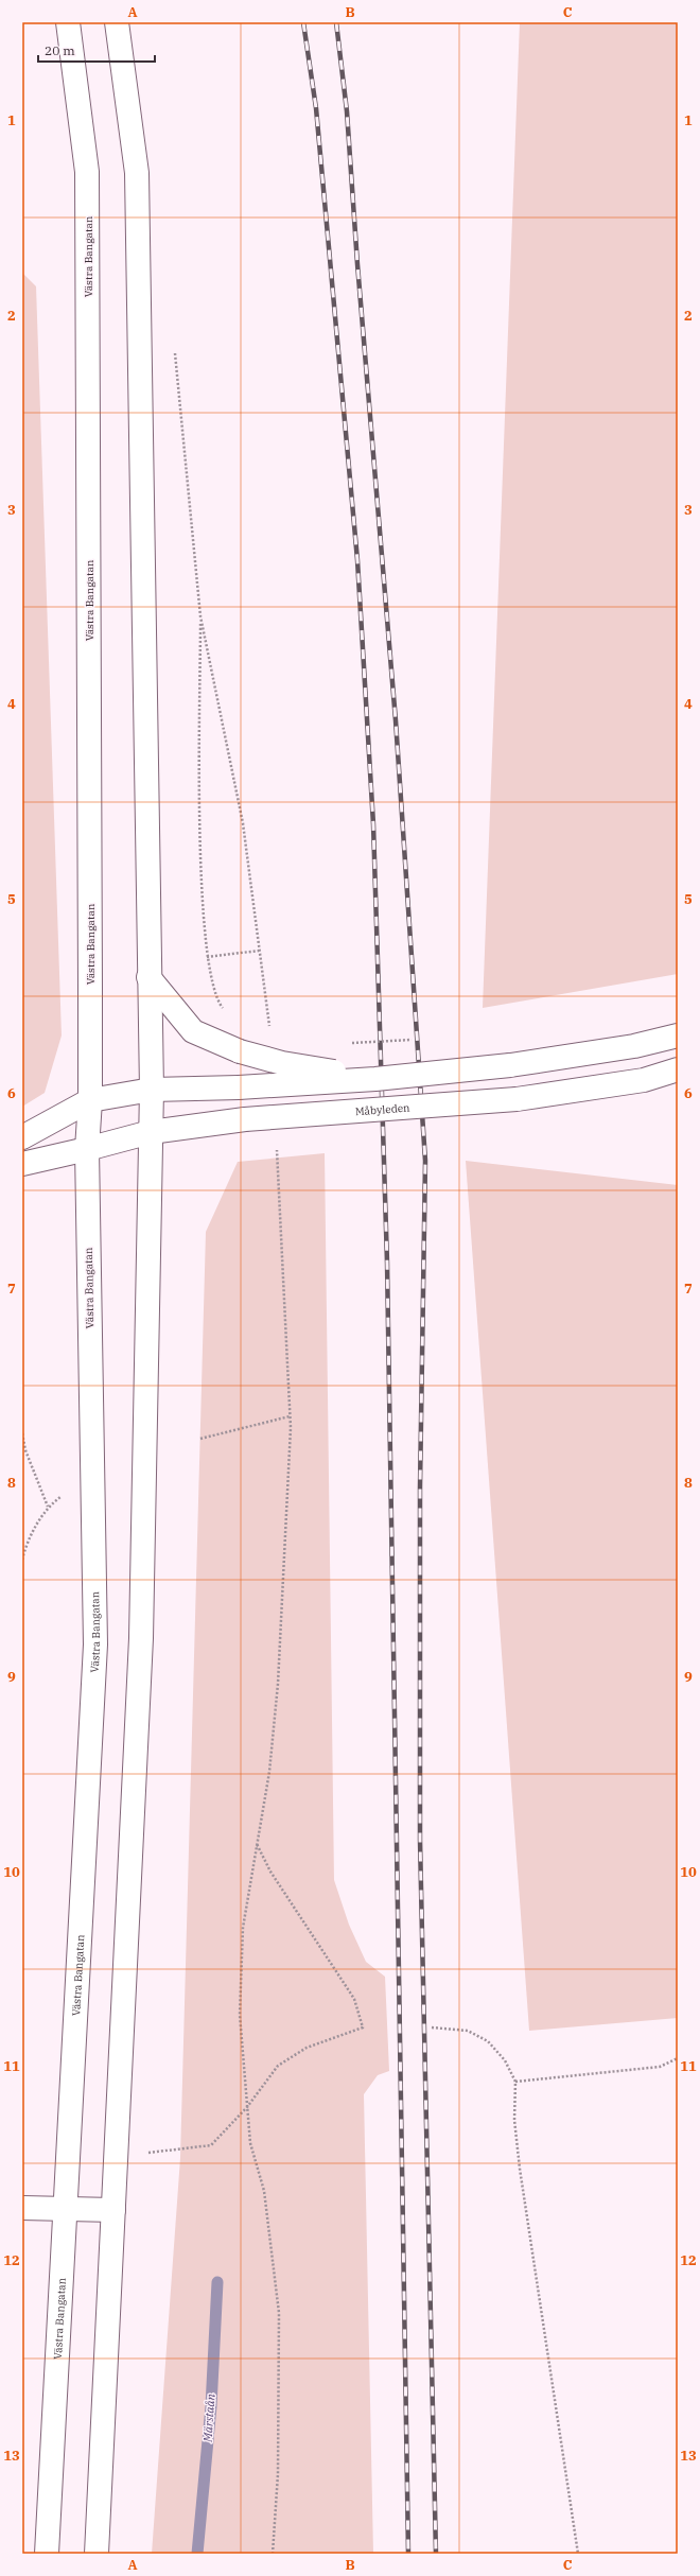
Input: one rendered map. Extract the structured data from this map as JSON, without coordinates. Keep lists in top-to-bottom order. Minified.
{"streets":{"street":["Västra Bangatan","Måbyleden"]},"crossings":[["Västra Bangatan","Måbyleden"]],"water":["Märstaån"],"scale_bar":"20 m","grid":{"columns":["A","B","C"],"rows":["1","2","3","4","5","6","7","8","9","10","11","12","13"]}}
